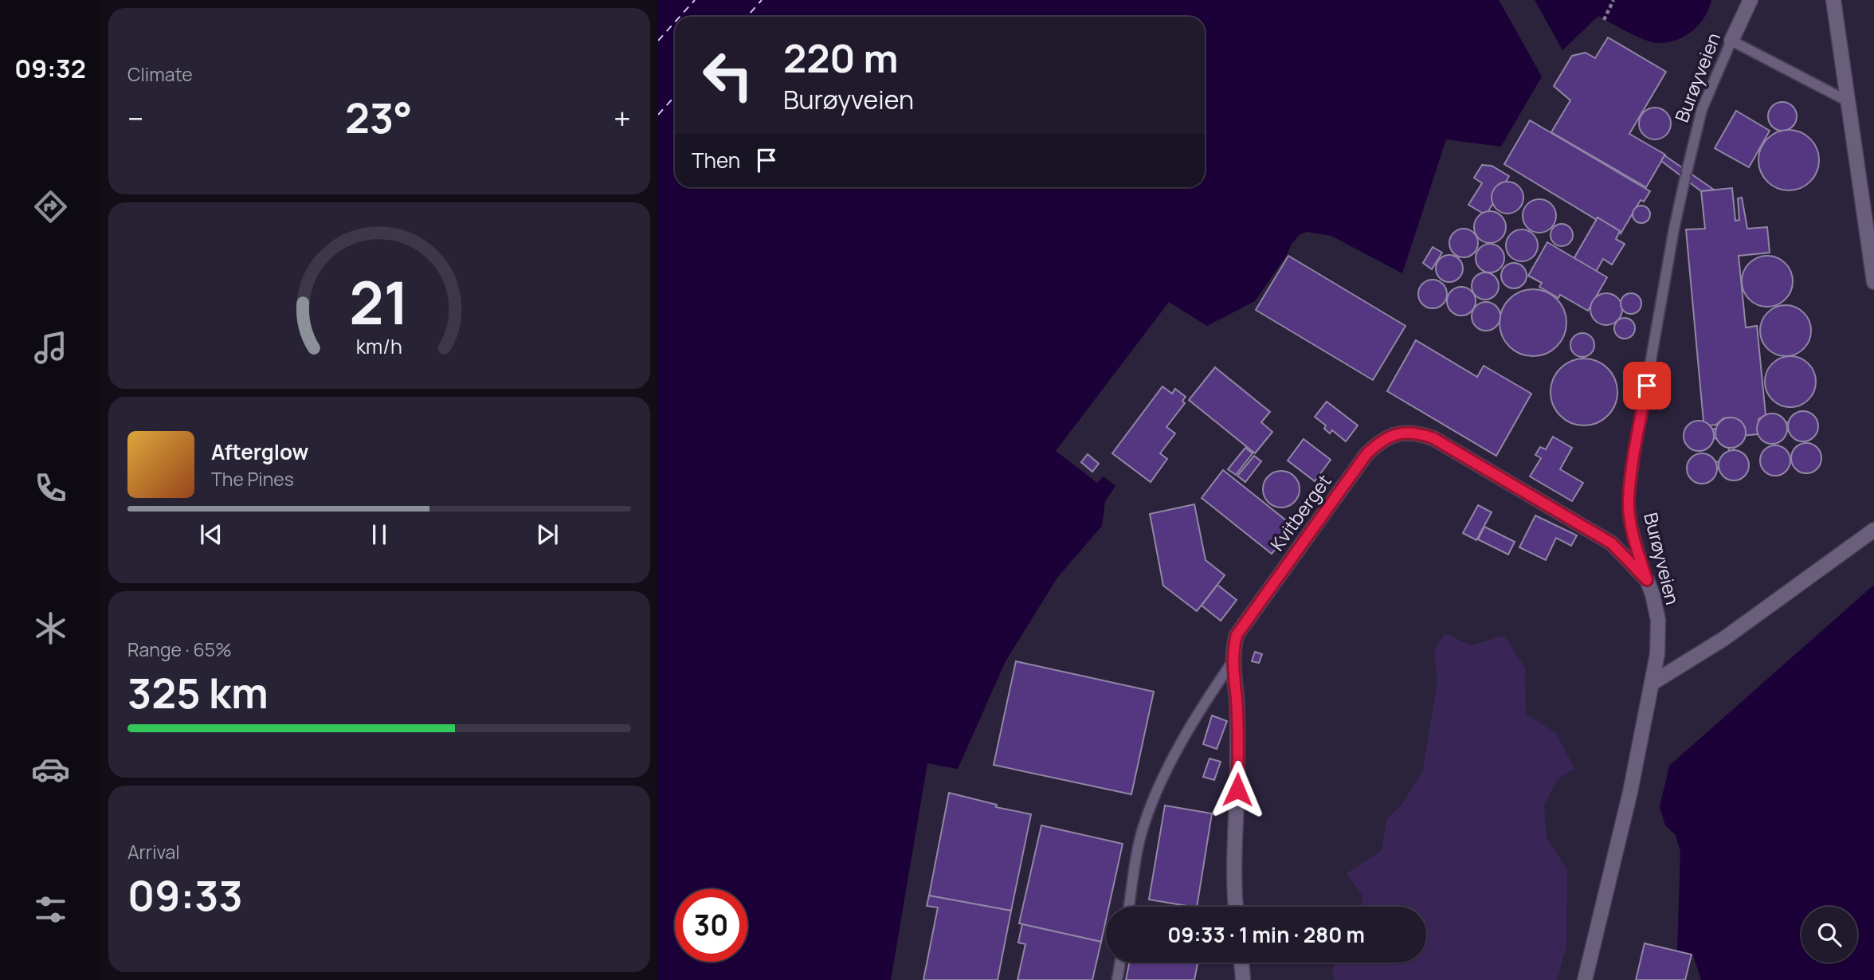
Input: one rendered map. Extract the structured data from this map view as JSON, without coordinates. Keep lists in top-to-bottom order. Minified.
{"streets":{"street":["Burøyveien","Kvitberget"]},"crossings":[["Burøyveien","Kvitberget"]],"page":{"tabs":"09:32","tile":["Climate",["Range · 65%","325 km"],["Arrival","09:33"]],"turn":["220 m","Burøyveien"],"heat":["−","23°","+"],"then":"Then","song":["Afterglow","The Pines"],"limit":"30","trip":"09:33 · 1 min · 280 m","gauge":["21","km/h"]}}
